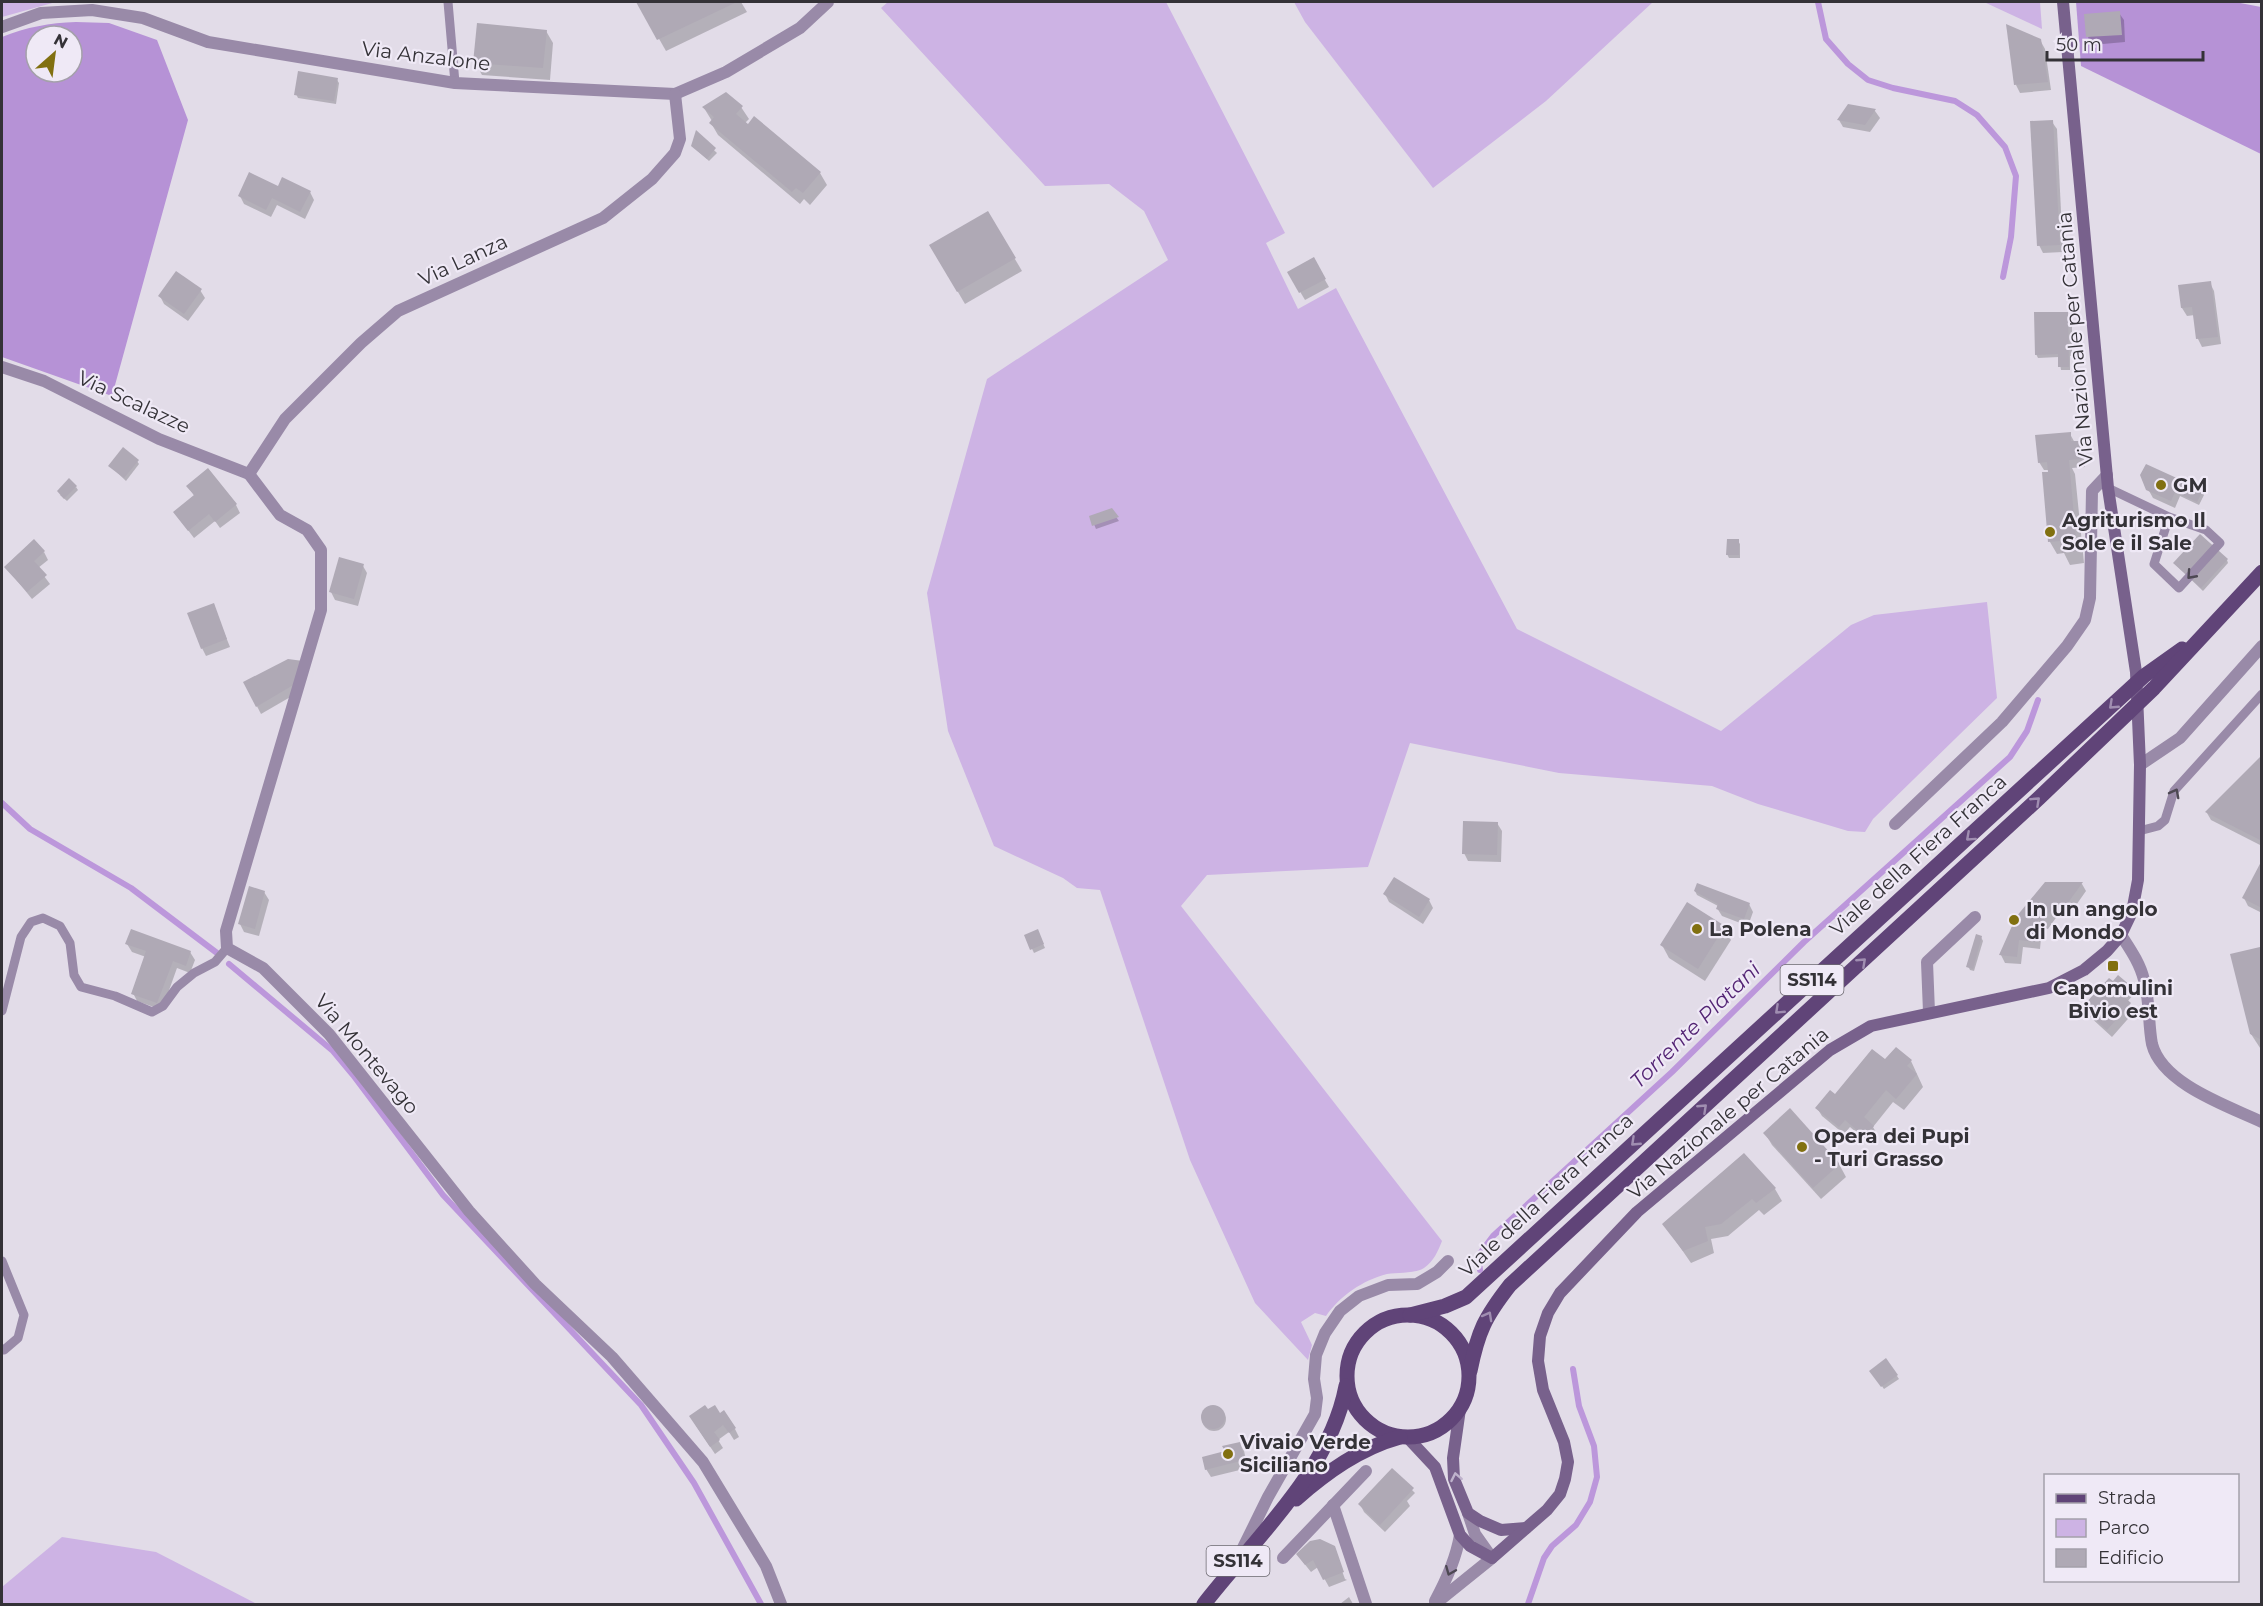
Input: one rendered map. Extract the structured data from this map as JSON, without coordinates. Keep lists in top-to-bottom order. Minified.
{"streets":{"main road":["Via Nazionale per Catania","Viale della Fiera Franca","SS114"],"street":["Via Anzalone","Via Lanza","Via Scalazze","Via Montevago"]},"crossings":[["Via Anzalone","Via Lanza"],["Via Lanza","Via Scalazze"]],"water":["Torrente Platani"],"places":{"other":["GM","Agriturismo Il Sole e il Sale","In un angolo di Mondo","La Polena","Opera dei Pupi - Turi Grasso","Vivaio Verde Siciliano"],"transit":["Capomulini Bivio est"]},"legend":["Strada","Parco","Edificio"],"scale_bar":"50 m","north":"top right"}
